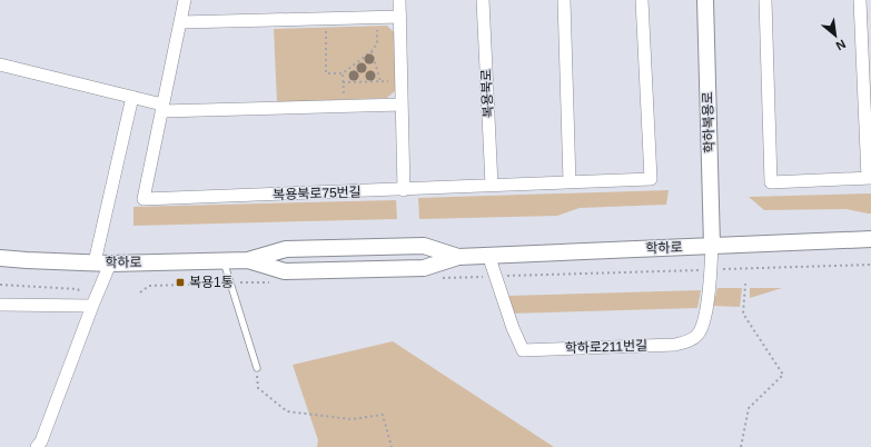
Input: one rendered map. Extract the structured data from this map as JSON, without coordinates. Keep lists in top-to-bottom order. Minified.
{"streets":{"street":["복용북로","학하복용로","복용북로75번길","학하로","학하로211번길"]},"crossings":[["복용북로","복용북로75번길"],["학하복용로","학하로"],["학하복용로","학하로211번길"],["학하로","학하로211번길"]],"places":{"transit":["복용1통"]},"north":"bottom right"}
